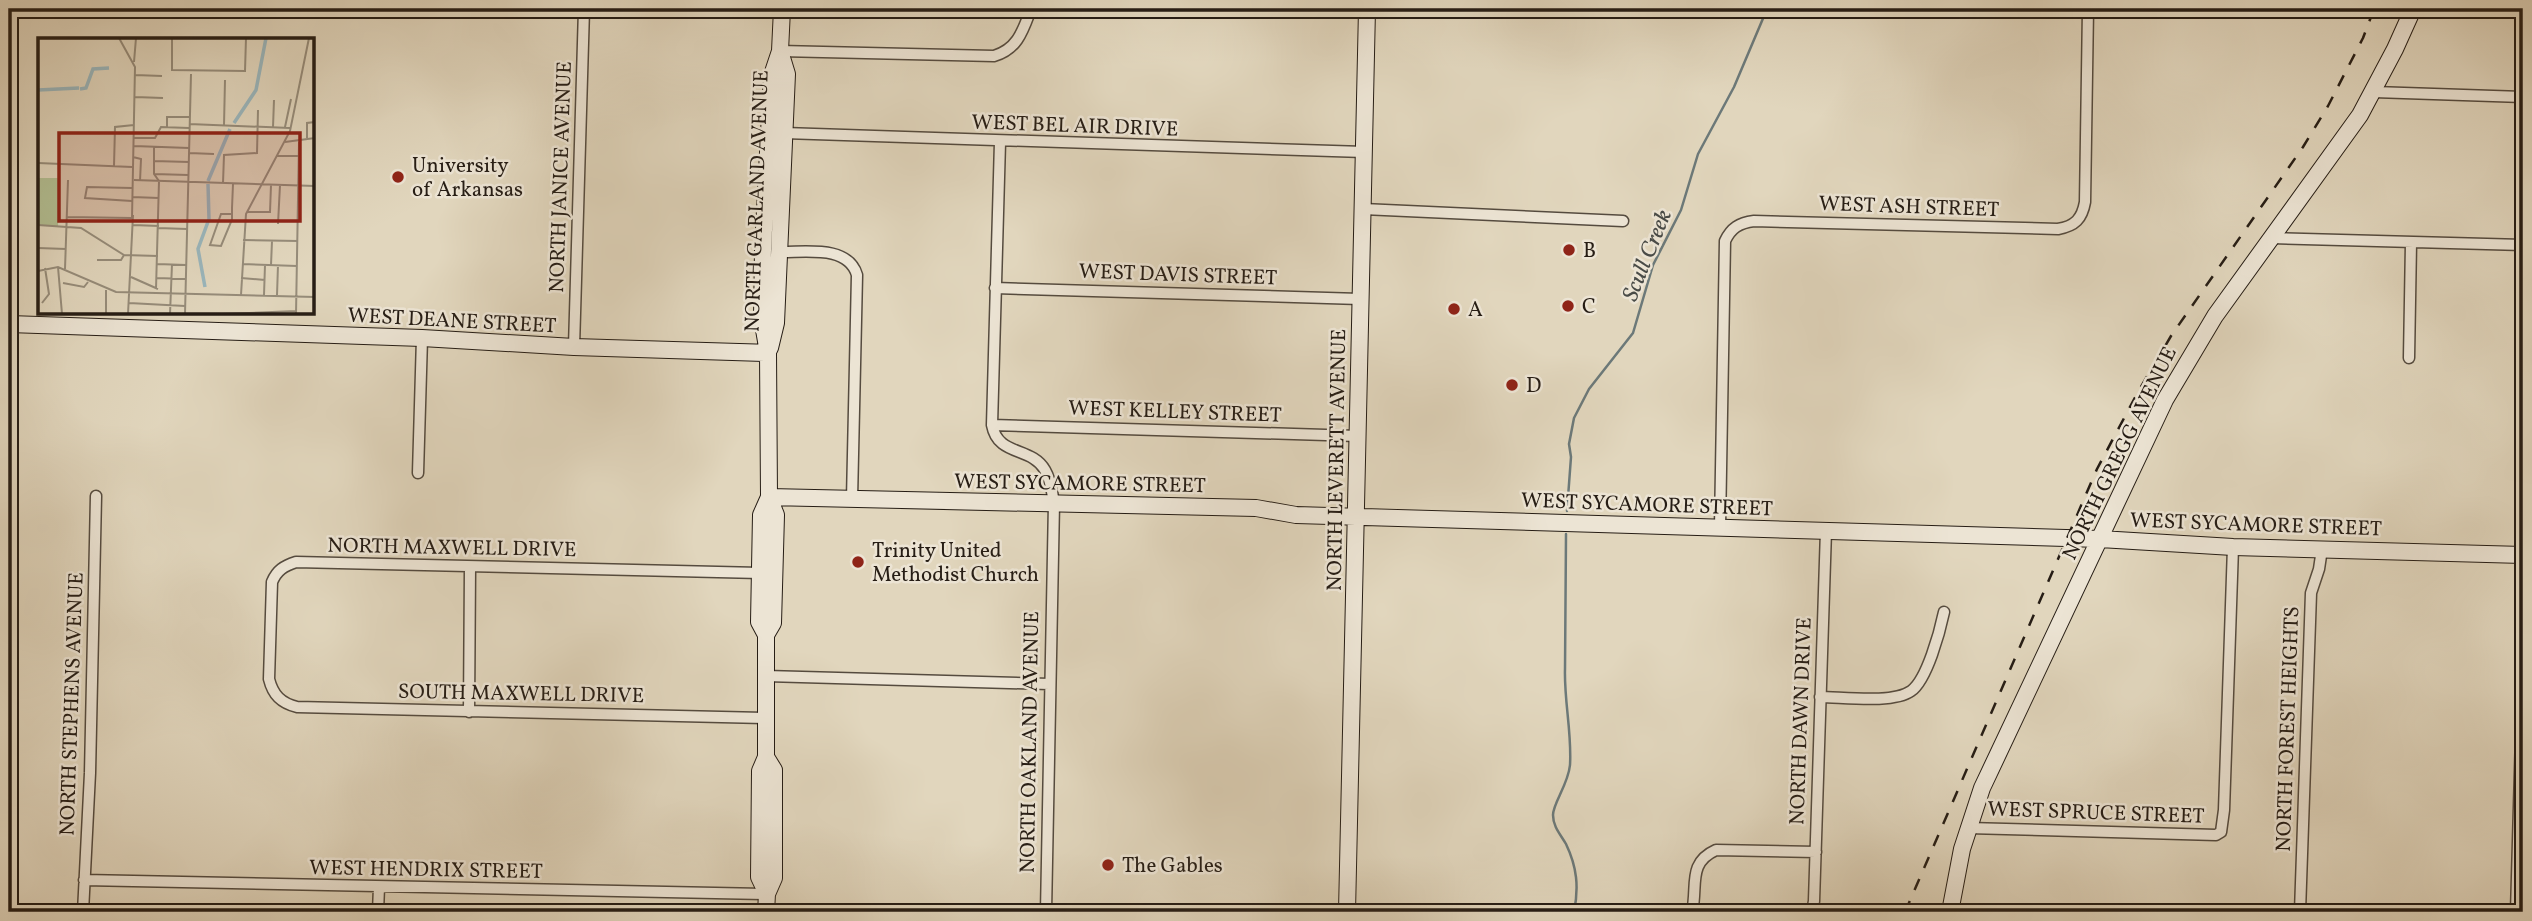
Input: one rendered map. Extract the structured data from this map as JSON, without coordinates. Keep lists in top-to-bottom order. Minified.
{"streets":{"street":["WEST BEL AIR DRIVE","NORTH JANICE AVENUE","NORTH GARLAND AVENUE","WEST ASH STREET","WEST DAVIS STREET","WEST DEANE STREET","WEST KELLEY STREET","NORTH GREGG AVENUE","NORTH LEVERETT AVENUE","WEST SYCAMORE STREET","NORTH MAXWELL DRIVE","SOUTH MAXWELL DRIVE","NORTH STEPHENS AVENUE","NORTH DAWN DRIVE","NORTH FOREST HEIGHTS","NORTH OAKLAND AVENUE","WEST SPRUCE STREET","WEST HENDRIX STREET"]},"crossings":[["WEST BEL AIR DRIVE","NORTH GARLAND AVENUE"],["WEST BEL AIR DRIVE","NORTH LEVERETT AVENUE"],["NORTH JANICE AVENUE","WEST DEANE STREET"],["NORTH GARLAND AVENUE","WEST DEANE STREET"],["NORTH GARLAND AVENUE","WEST SYCAMORE STREET"],["NORTH GARLAND AVENUE","NORTH MAXWELL DRIVE"],["NORTH GARLAND AVENUE","SOUTH MAXWELL DRIVE"],["NORTH GARLAND AVENUE","WEST HENDRIX STREET"],["WEST ASH STREET","WEST SYCAMORE STREET"],["WEST DAVIS STREET","NORTH LEVERETT AVENUE"],["WEST KELLEY STREET","NORTH LEVERETT AVENUE"],["WEST KELLEY STREET","NORTH OAKLAND AVENUE"],["NORTH GREGG AVENUE","WEST SYCAMORE STREET"],["NORTH GREGG AVENUE","WEST SPRUCE STREET"],["NORTH LEVERETT AVENUE","WEST SYCAMORE STREET"],["WEST SYCAMORE STREET","NORTH DAWN DRIVE"],["WEST SYCAMORE STREET","NORTH FOREST HEIGHTS"],["WEST SYCAMORE STREET","NORTH OAKLAND AVENUE"],["WEST SYCAMORE STREET","WEST SPRUCE STREET"],["NORTH MAXWELL DRIVE","SOUTH MAXWELL DRIVE"],["NORTH STEPHENS AVENUE","WEST HENDRIX STREET"]],"water":["Scull Creek"],"places":["University of Arkansas","B","C","A","D","Trinity United Methodist Church","The Gables"]}
